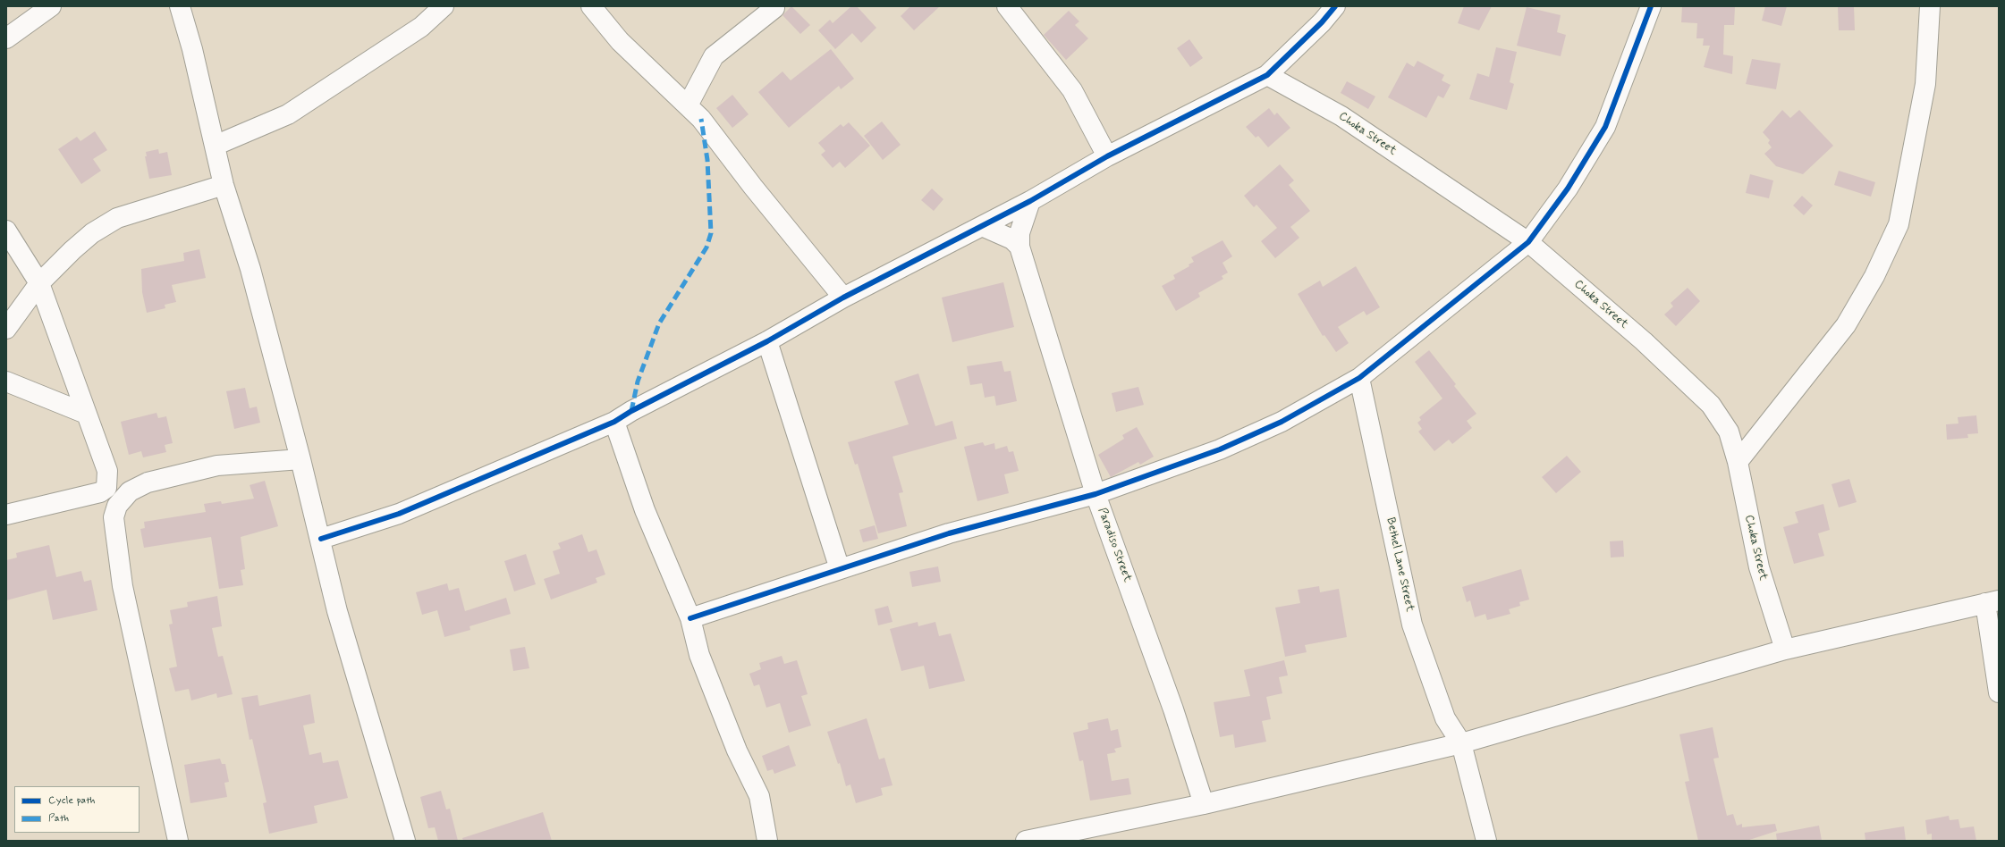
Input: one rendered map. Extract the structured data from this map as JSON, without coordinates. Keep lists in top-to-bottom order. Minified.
{"streets":{"street":["Choka Street","Paradiso Street","Bethel Lane Street"]},"legend":["Cycle path","Path"]}
